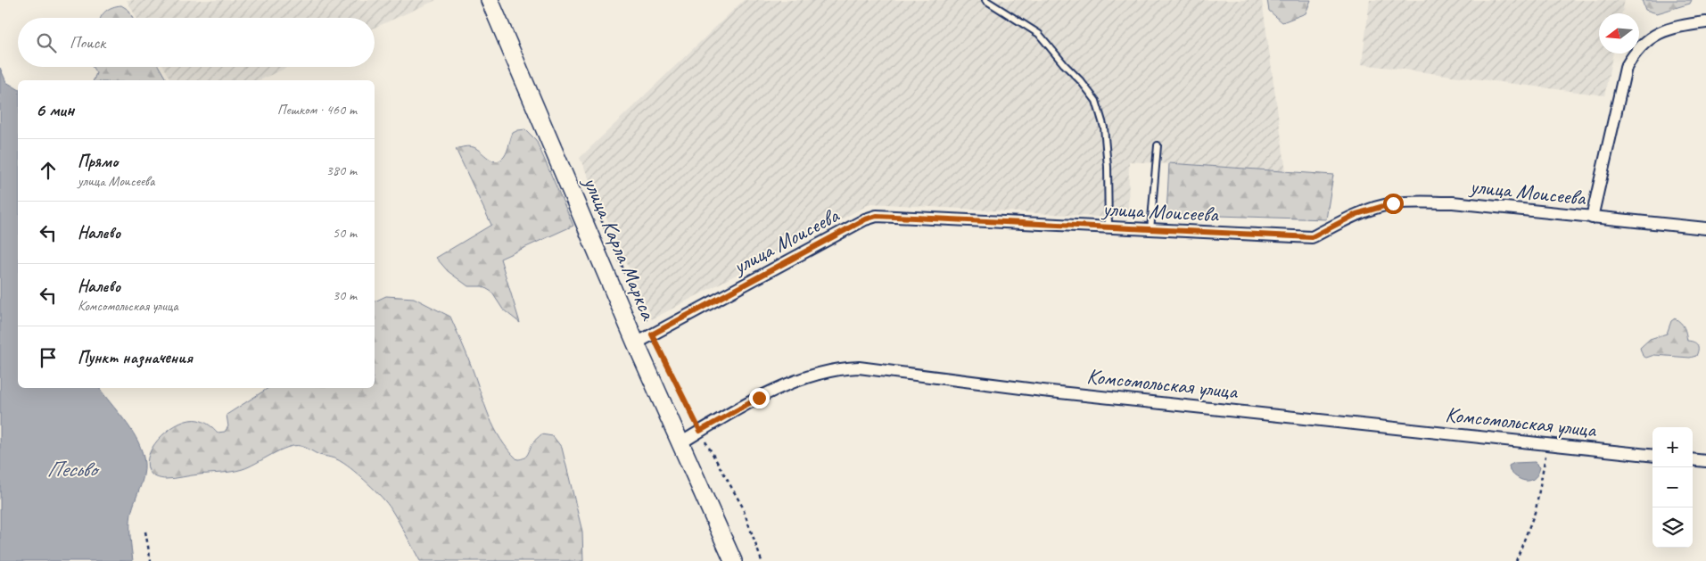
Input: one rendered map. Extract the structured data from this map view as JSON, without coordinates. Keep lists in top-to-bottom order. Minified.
{"streets":{"street":["улица Моисеева","улица Карла Маркса","Комсомольская улица"]},"crossings":[["улица Моисеева","улица Карла Маркса"],["улица Карла Маркса","Комсомольская улица"]],"water":["Песьво"],"north":"left","page":{"search":"Поиск","heading":["6 мин","Пешком · 460 m"],"list":[["Прямо","улица Моисеева","380 m"],["Налево","50 m"],["Налево","Комсомольская улица","30 m"],"Пункт назначения"],"map_buttons":["+","−"]}}
